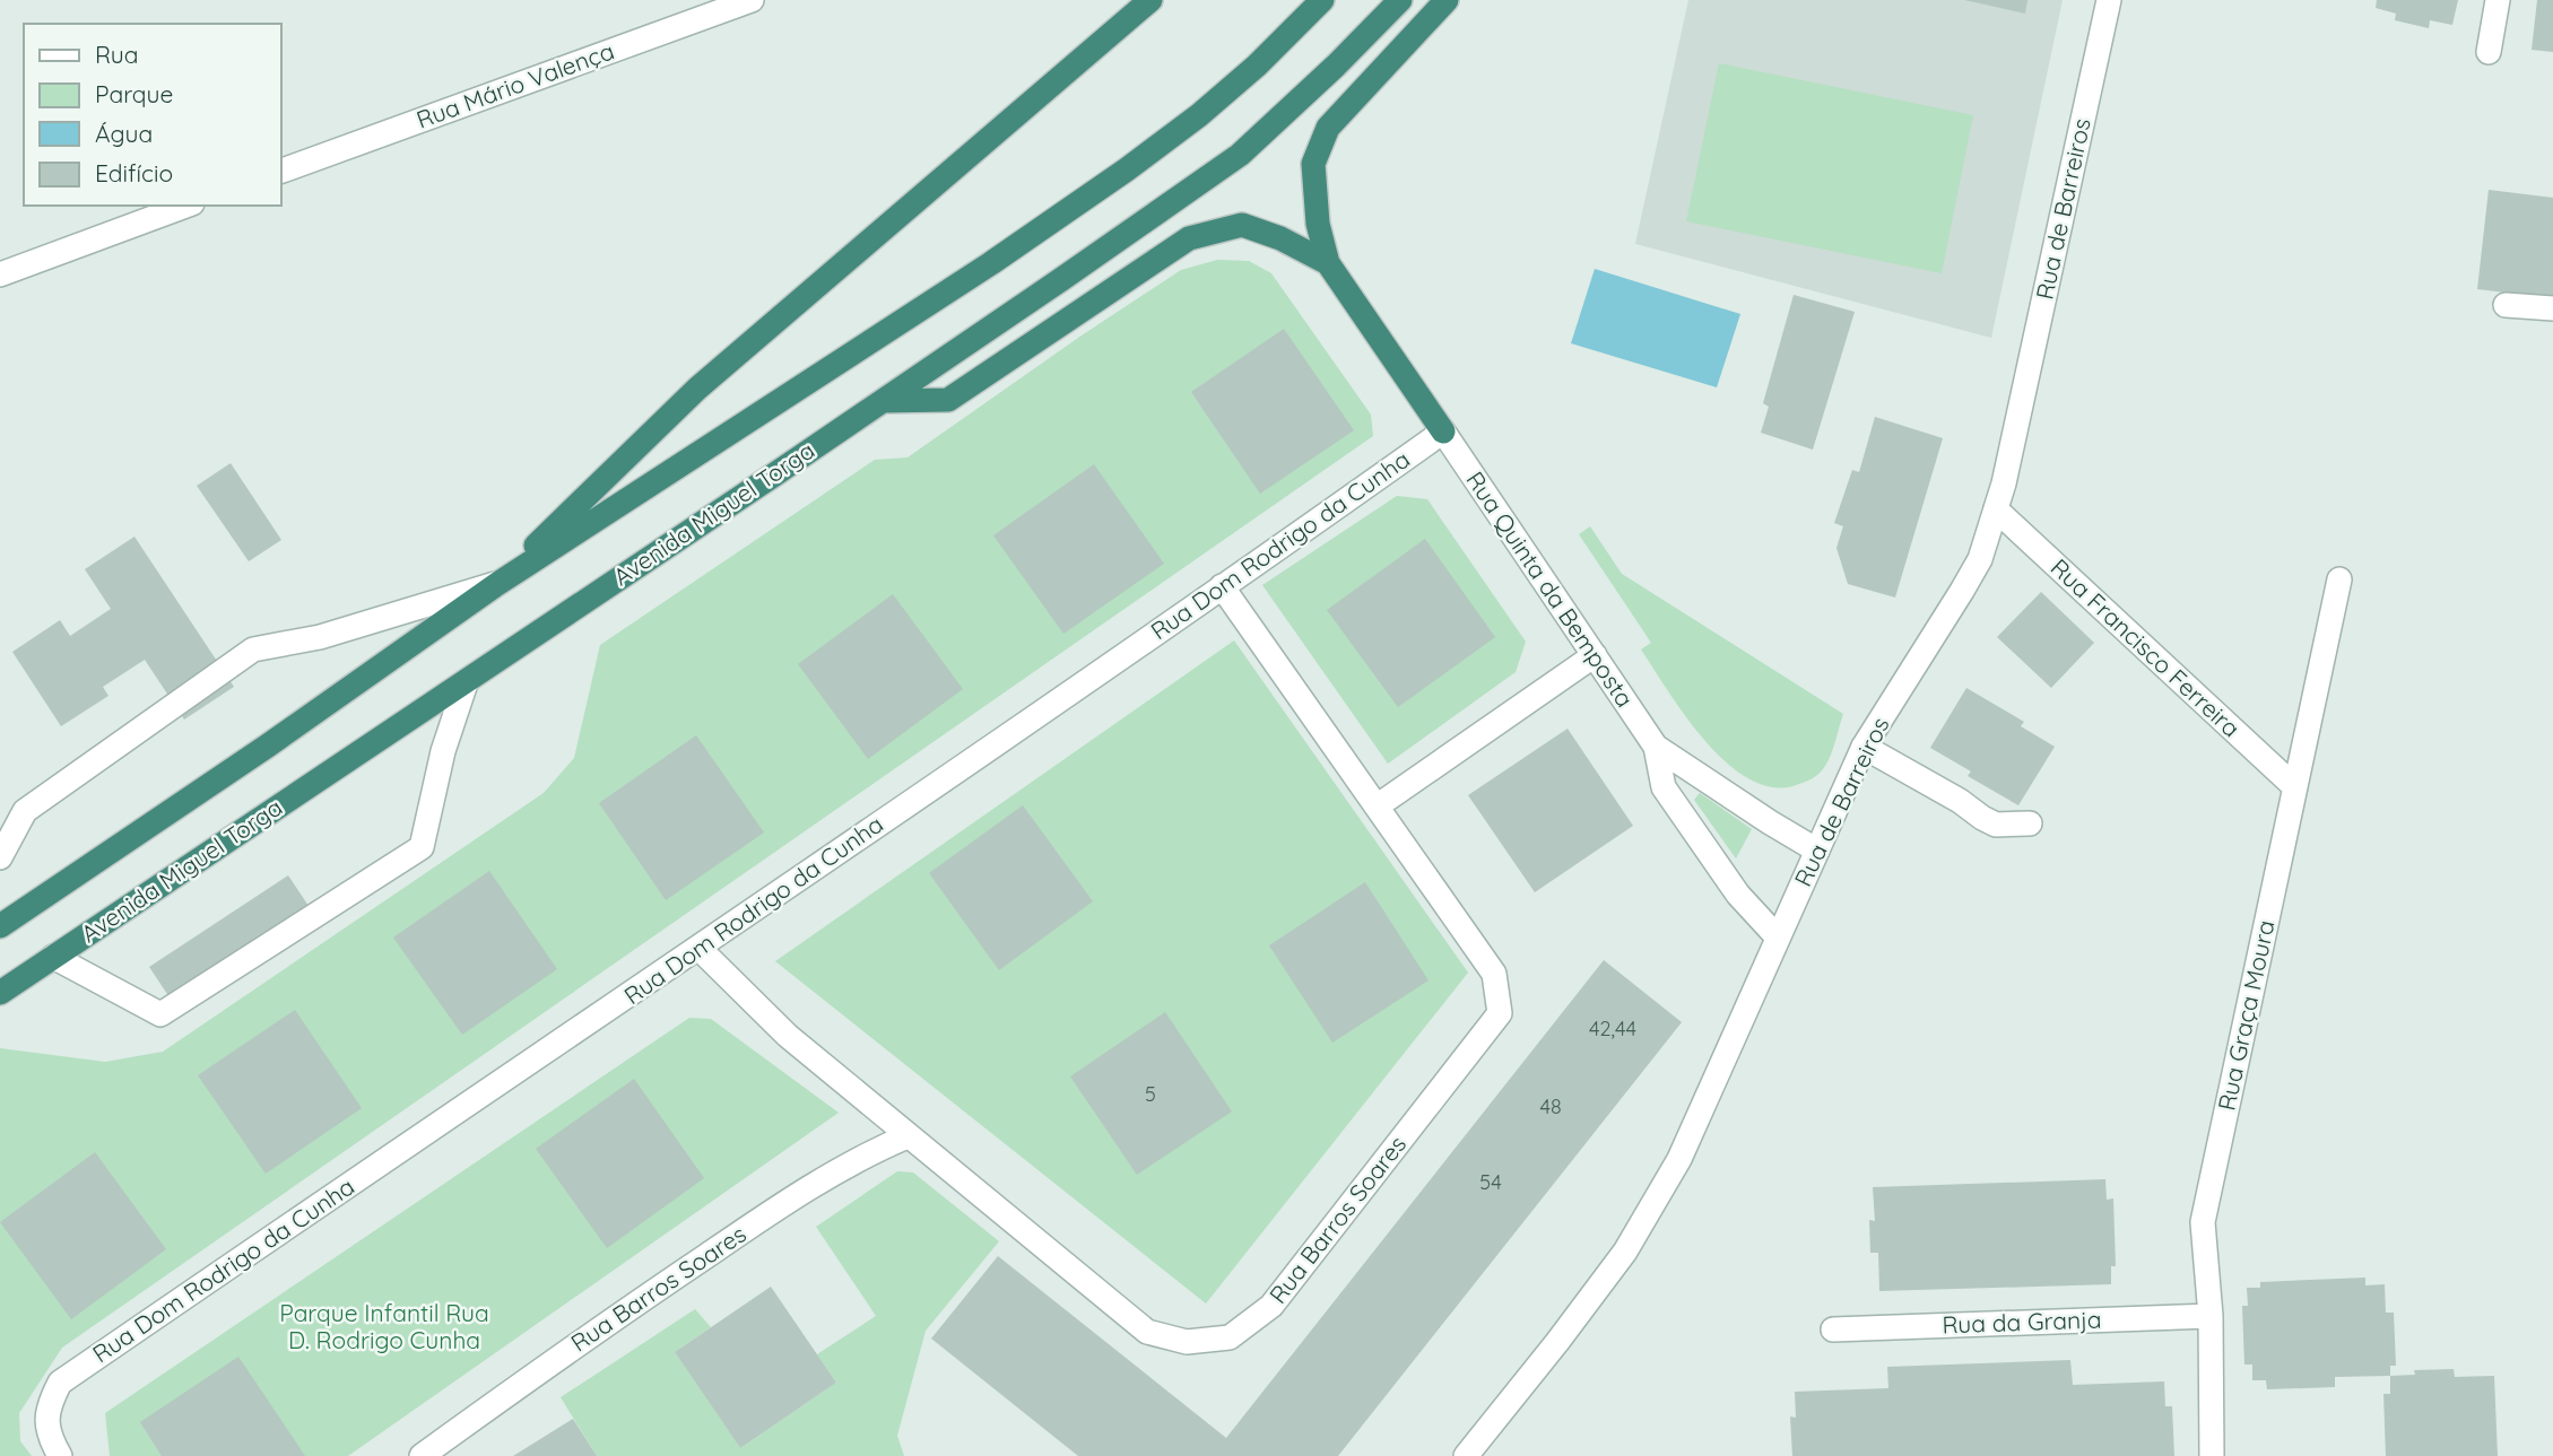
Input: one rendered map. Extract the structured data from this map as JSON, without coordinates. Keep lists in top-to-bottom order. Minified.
{"streets":{"highway":["Avenida Miguel Torga"],"street":["Rua Mário Valença","Rua de Barreiros","Rua Dom Rodrigo da Cunha","Rua Quinta da Bemposta","Rua Francisco Ferreira","Rua Graça Moura","Rua Barros Soares","Rua da Granja"]},"crossings":[["Rua de Barreiros","Rua Quinta da Bemposta"],["Rua de Barreiros","Rua Francisco Ferreira"],["Rua Dom Rodrigo da Cunha","Rua Quinta da Bemposta"],["Rua Dom Rodrigo da Cunha","Rua Barros Soares"],["Rua Francisco Ferreira","Rua Graça Moura"],["Rua Graça Moura","Rua da Granja"]],"parks":["Parque Infantil Rua D. Rodrigo Cunha"],"house_numbers":["42,44","5","48","54"],"legend":["Rua","Parque","Água","Edifício"]}
